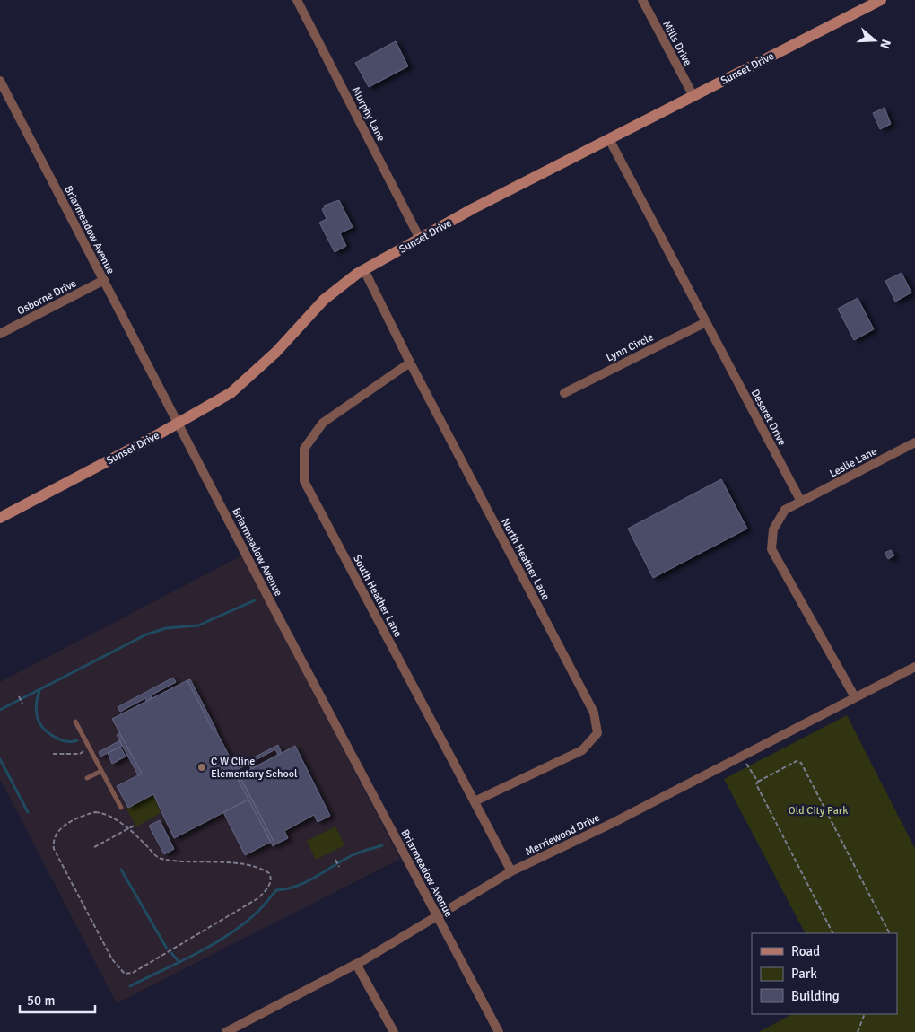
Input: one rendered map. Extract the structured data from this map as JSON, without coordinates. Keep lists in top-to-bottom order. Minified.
{"streets":{"street":["Mills Drive","Sunset Drive","Murphy Lane","Briarmeadow Avenue","Osborne Drive","Lynn Circle","Deseret Drive","Leslie Lane","North Heather Lane","South Heather Lane","Merriewood Drive"]},"crossings":[["Mills Drive","Sunset Drive"],["Sunset Drive","Murphy Lane"],["Sunset Drive","Briarmeadow Avenue"],["Sunset Drive","Deseret Drive"],["Sunset Drive","North Heather Lane"],["Briarmeadow Avenue","Osborne Drive"],["Briarmeadow Avenue","Merriewood Drive"],["Lynn Circle","Deseret Drive"],["Deseret Drive","Leslie Lane"],["North Heather Lane","South Heather Lane"],["South Heather Lane","Merriewood Drive"]],"parks":["Old City Park"],"places":["C W Cline Elementary School"],"legend":["Road","Park","Building"],"scale_bar":"50 m","north":"right"}
